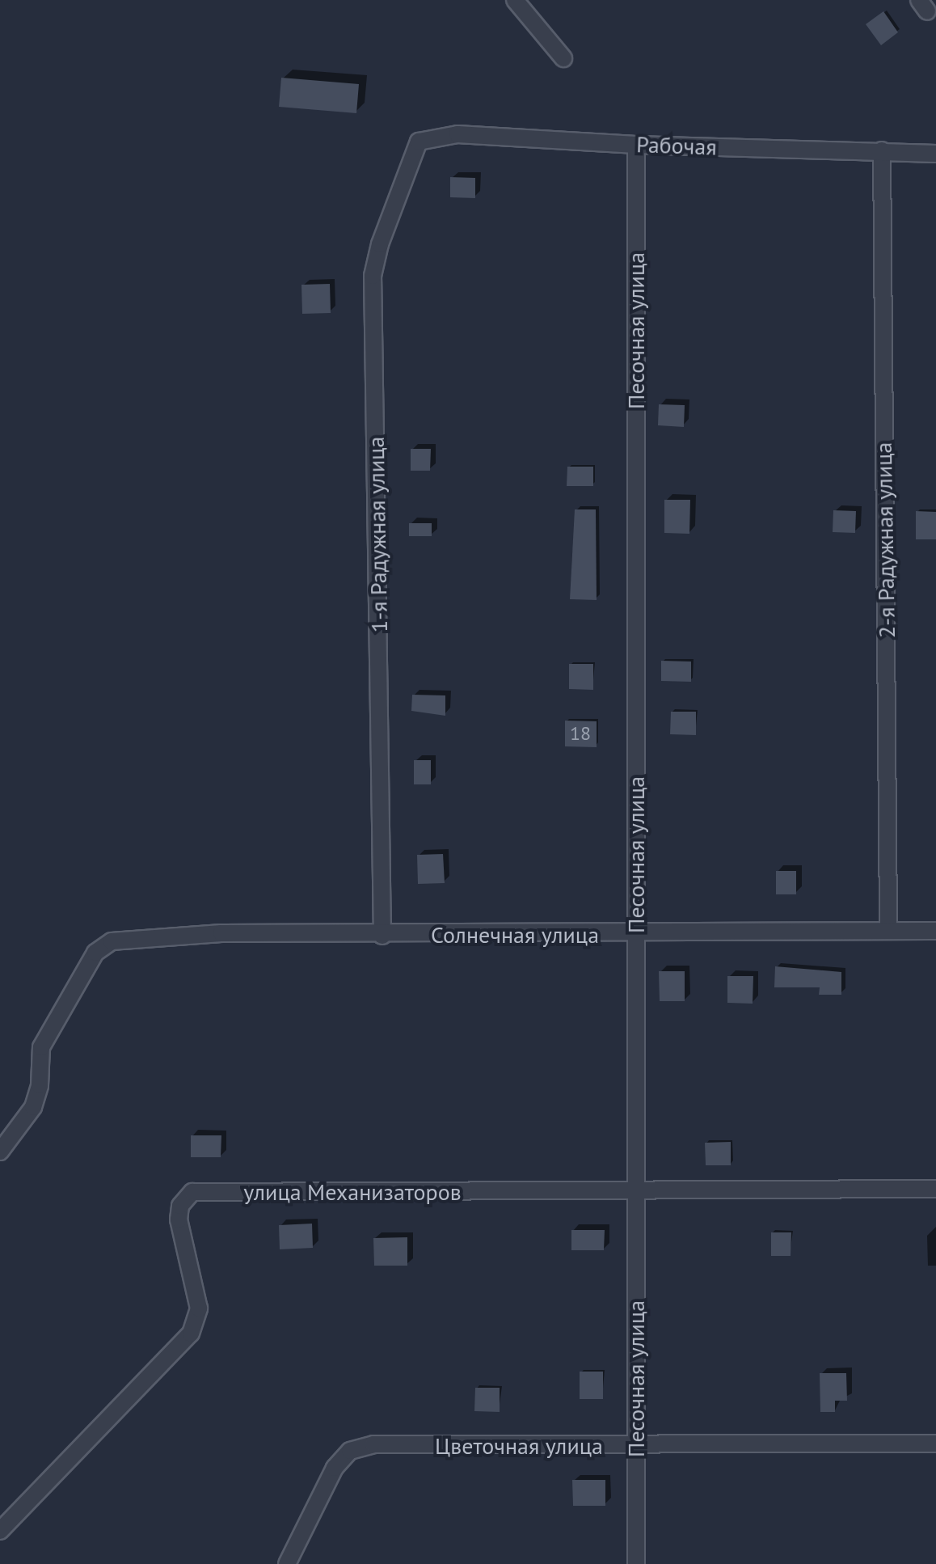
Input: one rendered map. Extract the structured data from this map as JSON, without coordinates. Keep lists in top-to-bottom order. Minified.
{"streets":{"street":["Рабочая","Песочная улица","1-я Радужная улица","2-я Радужная улица","Солнечная улица","улица Механизаторов","Цветочная улица"]},"crossings":[["Рабочая","Песочная улица"],["Рабочая","1-я Радужная улица"],["Рабочая","2-я Радужная улица"],["Песочная улица","Солнечная улица"],["Песочная улица","улица Механизаторов"],["Песочная улица","Цветочная улица"],["1-я Радужная улица","Солнечная улица"],["2-я Радужная улица","Солнечная улица"]],"house_numbers":["18"]}
